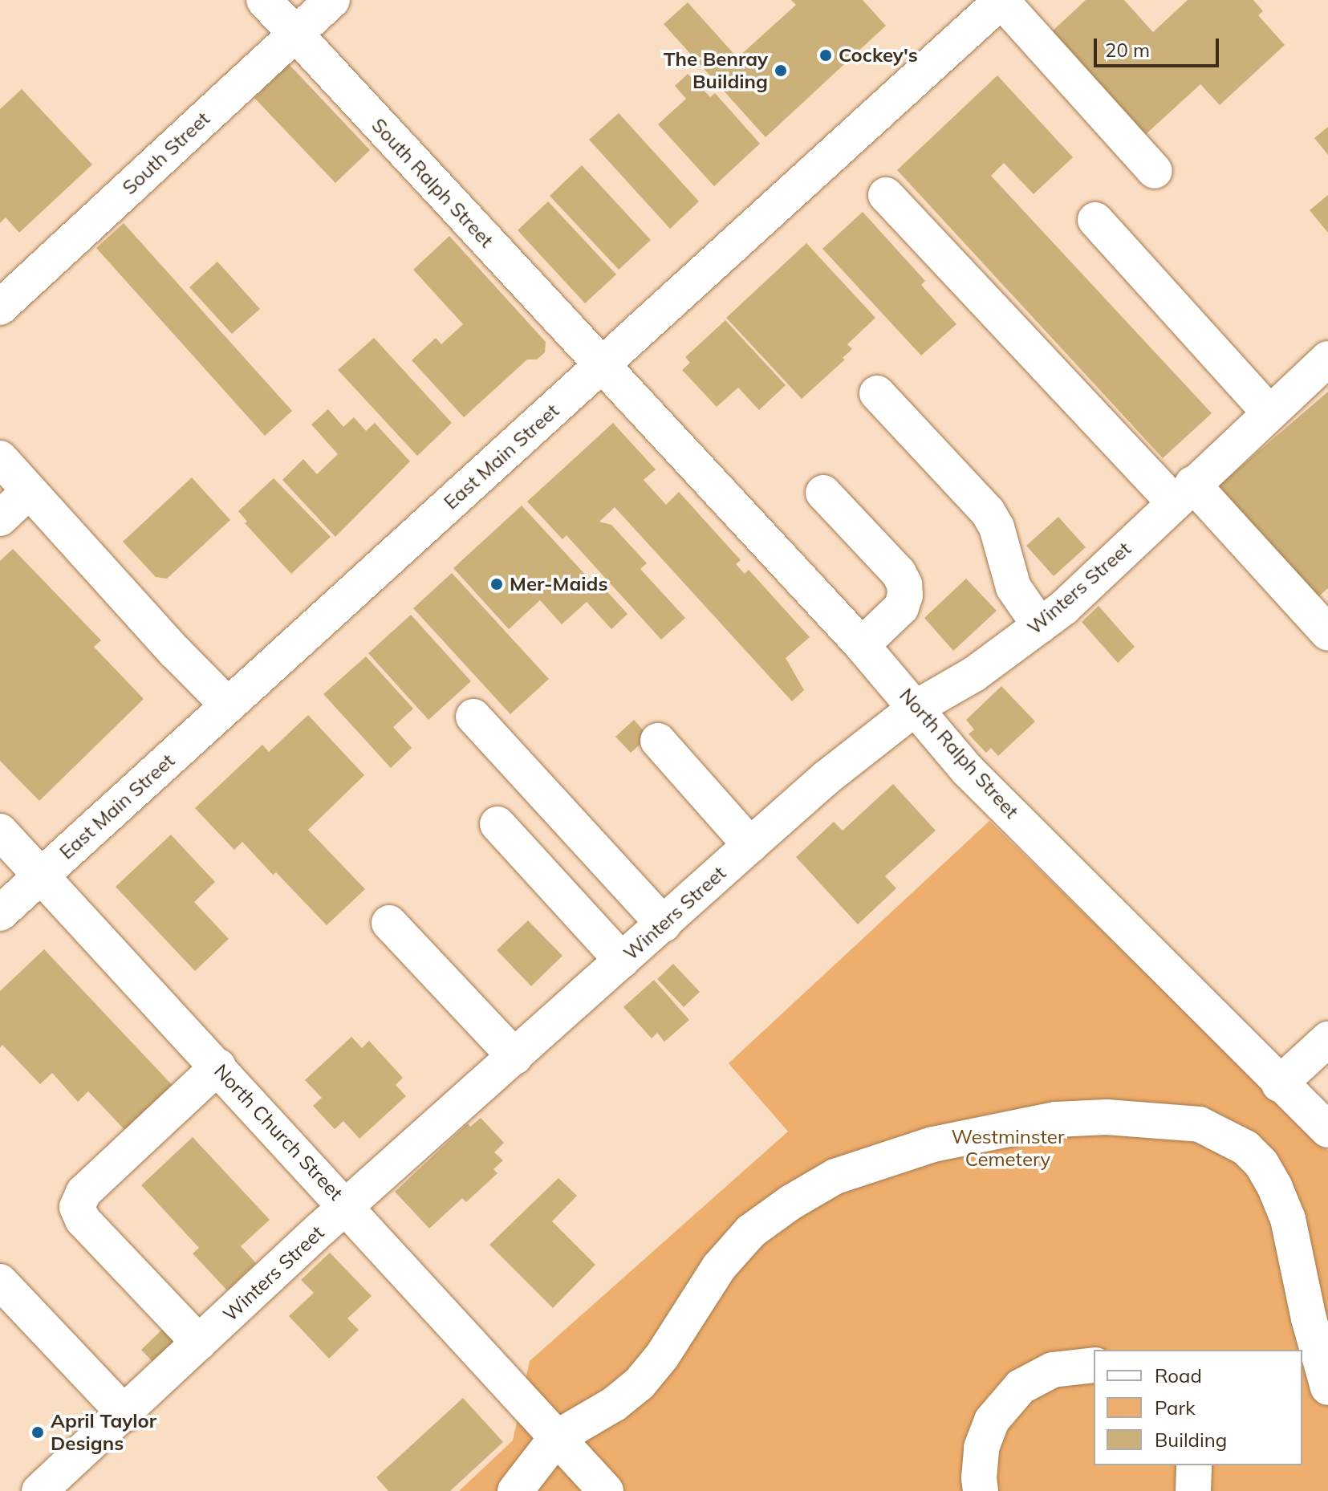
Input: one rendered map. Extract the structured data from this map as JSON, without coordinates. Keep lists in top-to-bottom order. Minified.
{"streets":{"street":["South Street","South Ralph Street","East Main Street","Winters Street","North Ralph Street","North Church Street"]},"crossings":[["South Street","South Ralph Street"],["South Ralph Street","East Main Street"],["South Ralph Street","North Ralph Street"],["East Main Street","North Ralph Street"],["East Main Street","North Church Street"],["Winters Street","North Ralph Street"],["Winters Street","North Church Street"]],"parks":["Westminster Cemetery"],"places":["Cockey's","The Benray Building","Mer-Maids","April Taylor Designs"],"legend":["Road","Park","Building"],"scale_bar":"20 m"}
